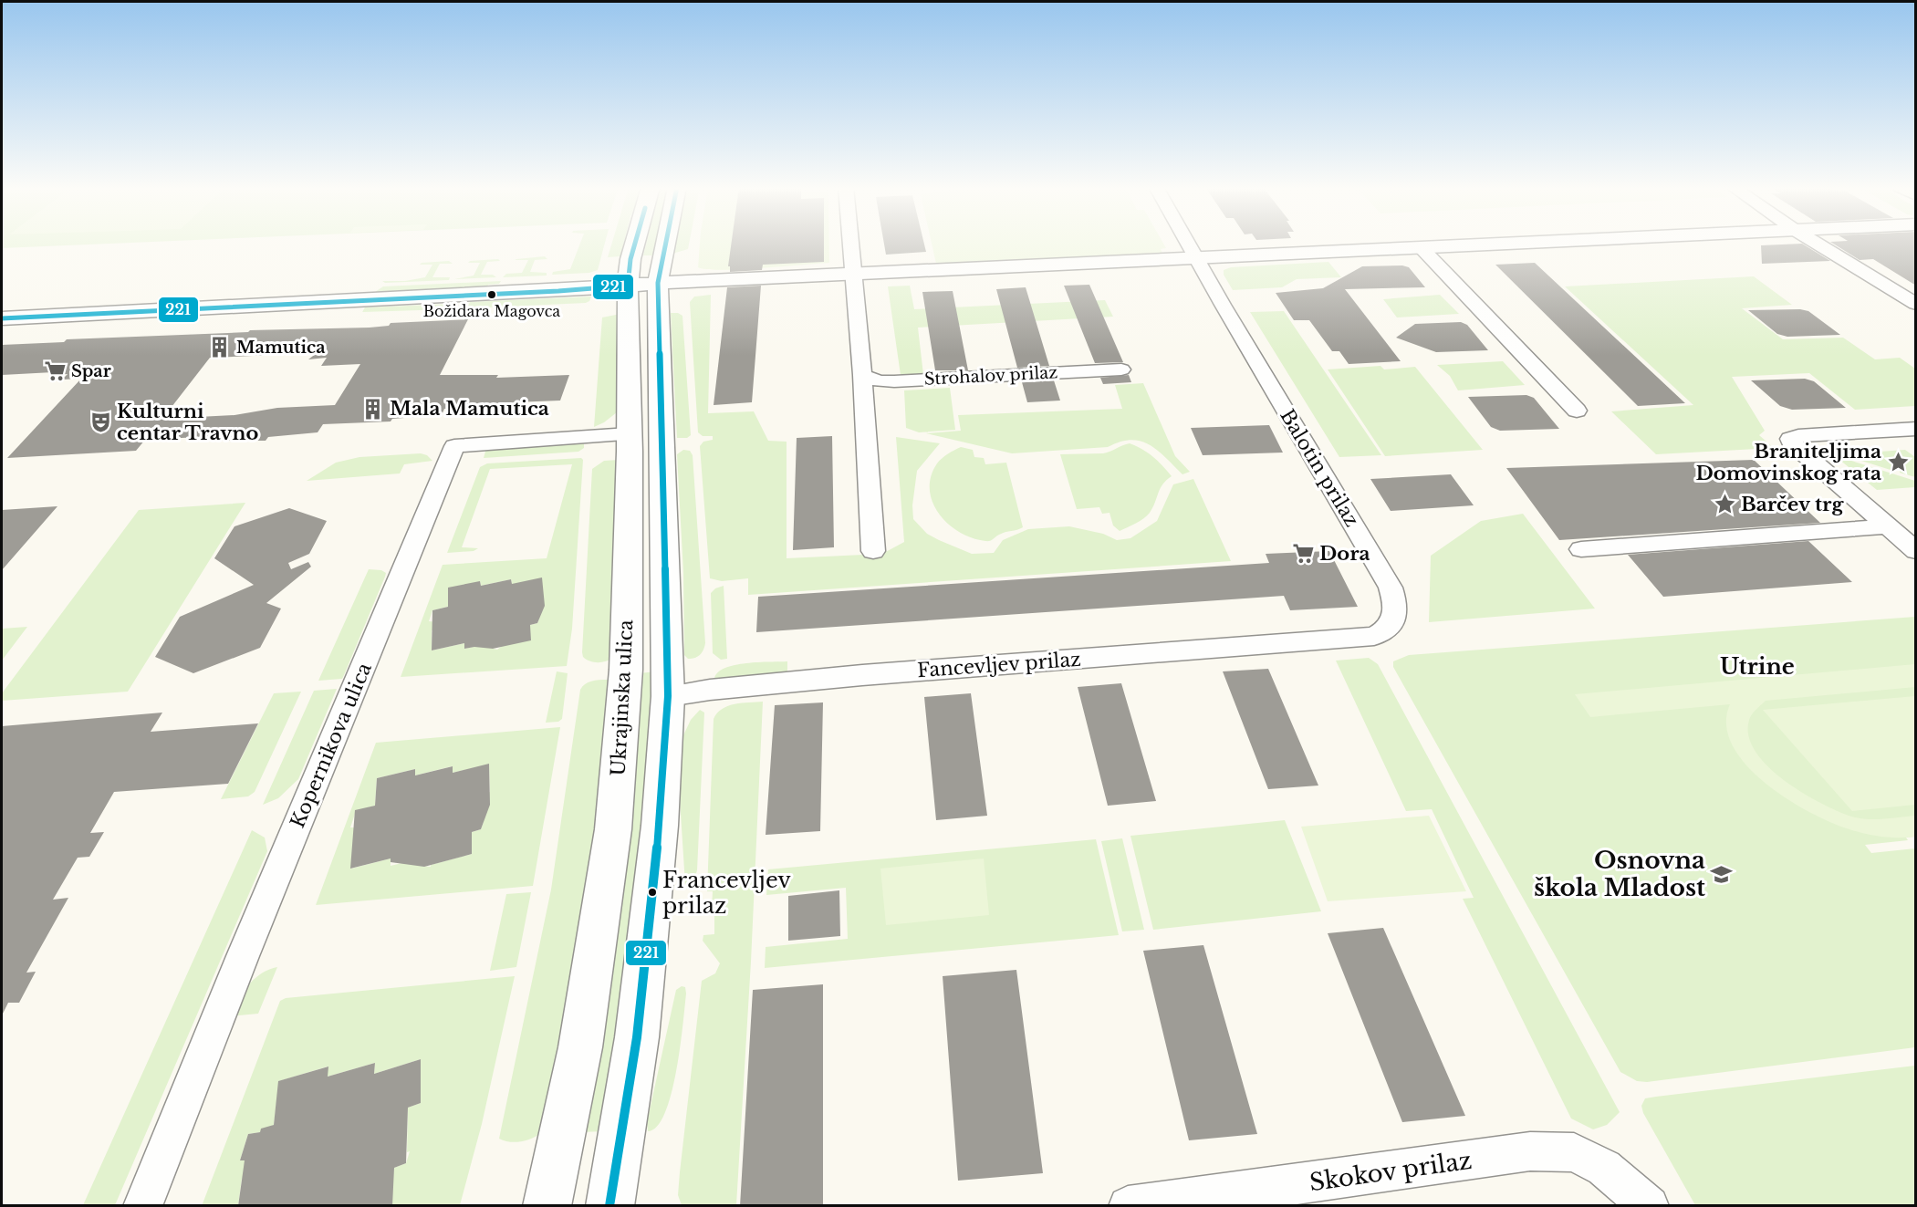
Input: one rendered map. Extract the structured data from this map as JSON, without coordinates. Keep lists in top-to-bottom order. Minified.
{"streets":{"street":["Strohalov prilaz","Balotin prilaz","Fancevljev prilaz","Ukrajinska ulica","Kopernikova ulica","Skokov prilaz"]},"crossings":[["Balotin prilaz","Fancevljev prilaz"],["Fancevljev prilaz","Ukrajinska ulica"],["Ukrajinska ulica","Kopernikova ulica"]],"districts":["Utrine"],"places":{"other":["Božidara Magovca","Francevljev prilaz"],"building":["Mamutica","Mala Mamutica"],"supermarket":["Spar","Dora"],"theatre":["Kulturni centar Travno"],"place":["Braniteljima Domovinskog rata","Barčev trg"],"school or university":["Osnovna škola Mladost"]},"lines":["transit line 221"]}
